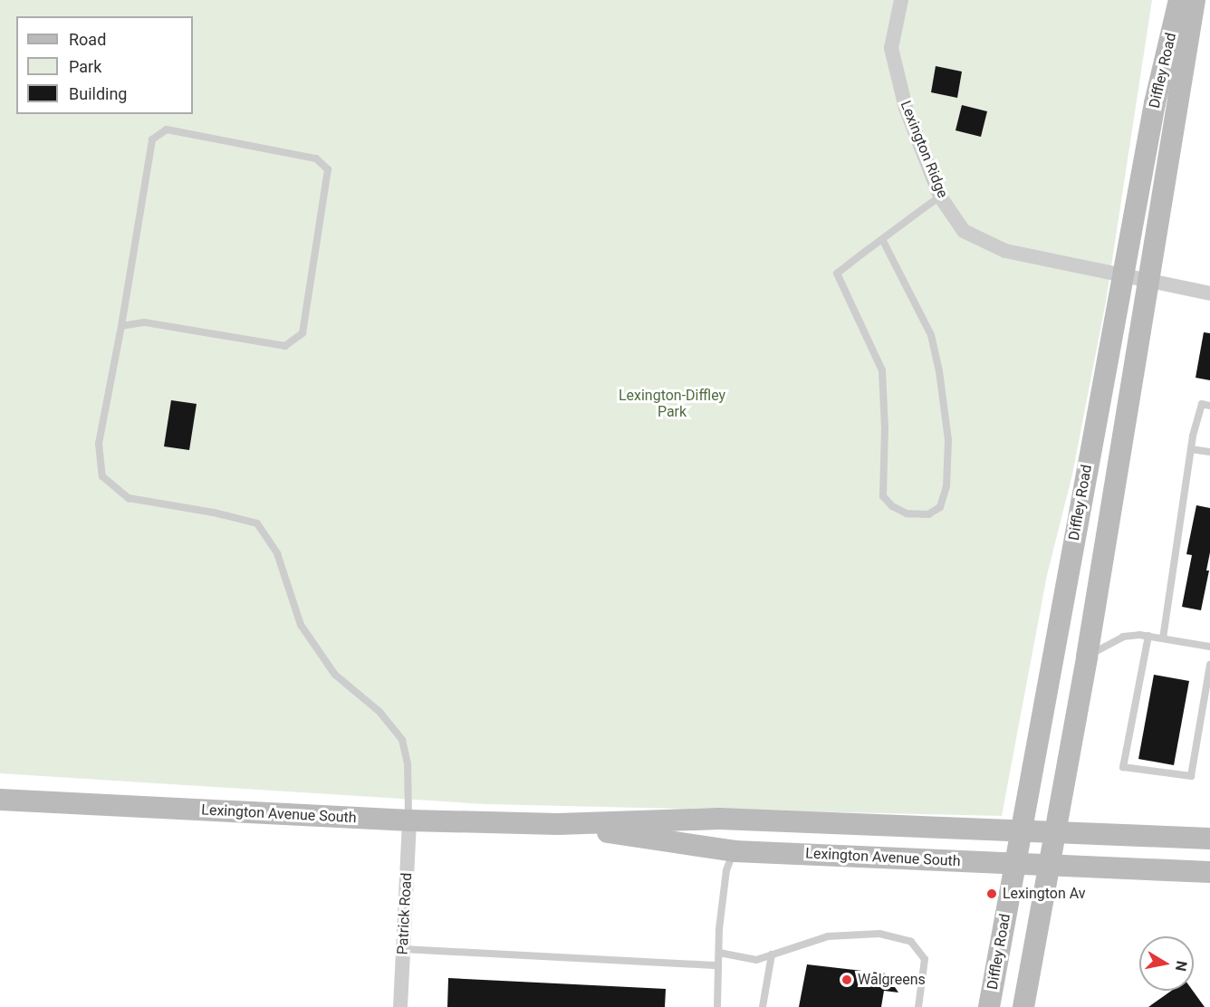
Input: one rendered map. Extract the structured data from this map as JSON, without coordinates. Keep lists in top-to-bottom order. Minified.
{"streets":{"main road":["Diffley Road","Lexington Avenue South"],"street":["Lexington Ridge","Patrick Road"]},"crossings":[["Diffley Road","Lexington Ridge"],["Diffley Road","Lexington Avenue South"],["Lexington Avenue South","Patrick Road"]],"parks":["Lexington-Diffley Park"],"places":["Lexington Av","Walgreens"],"legend":["Road","Park","Building"],"north":"right"}
